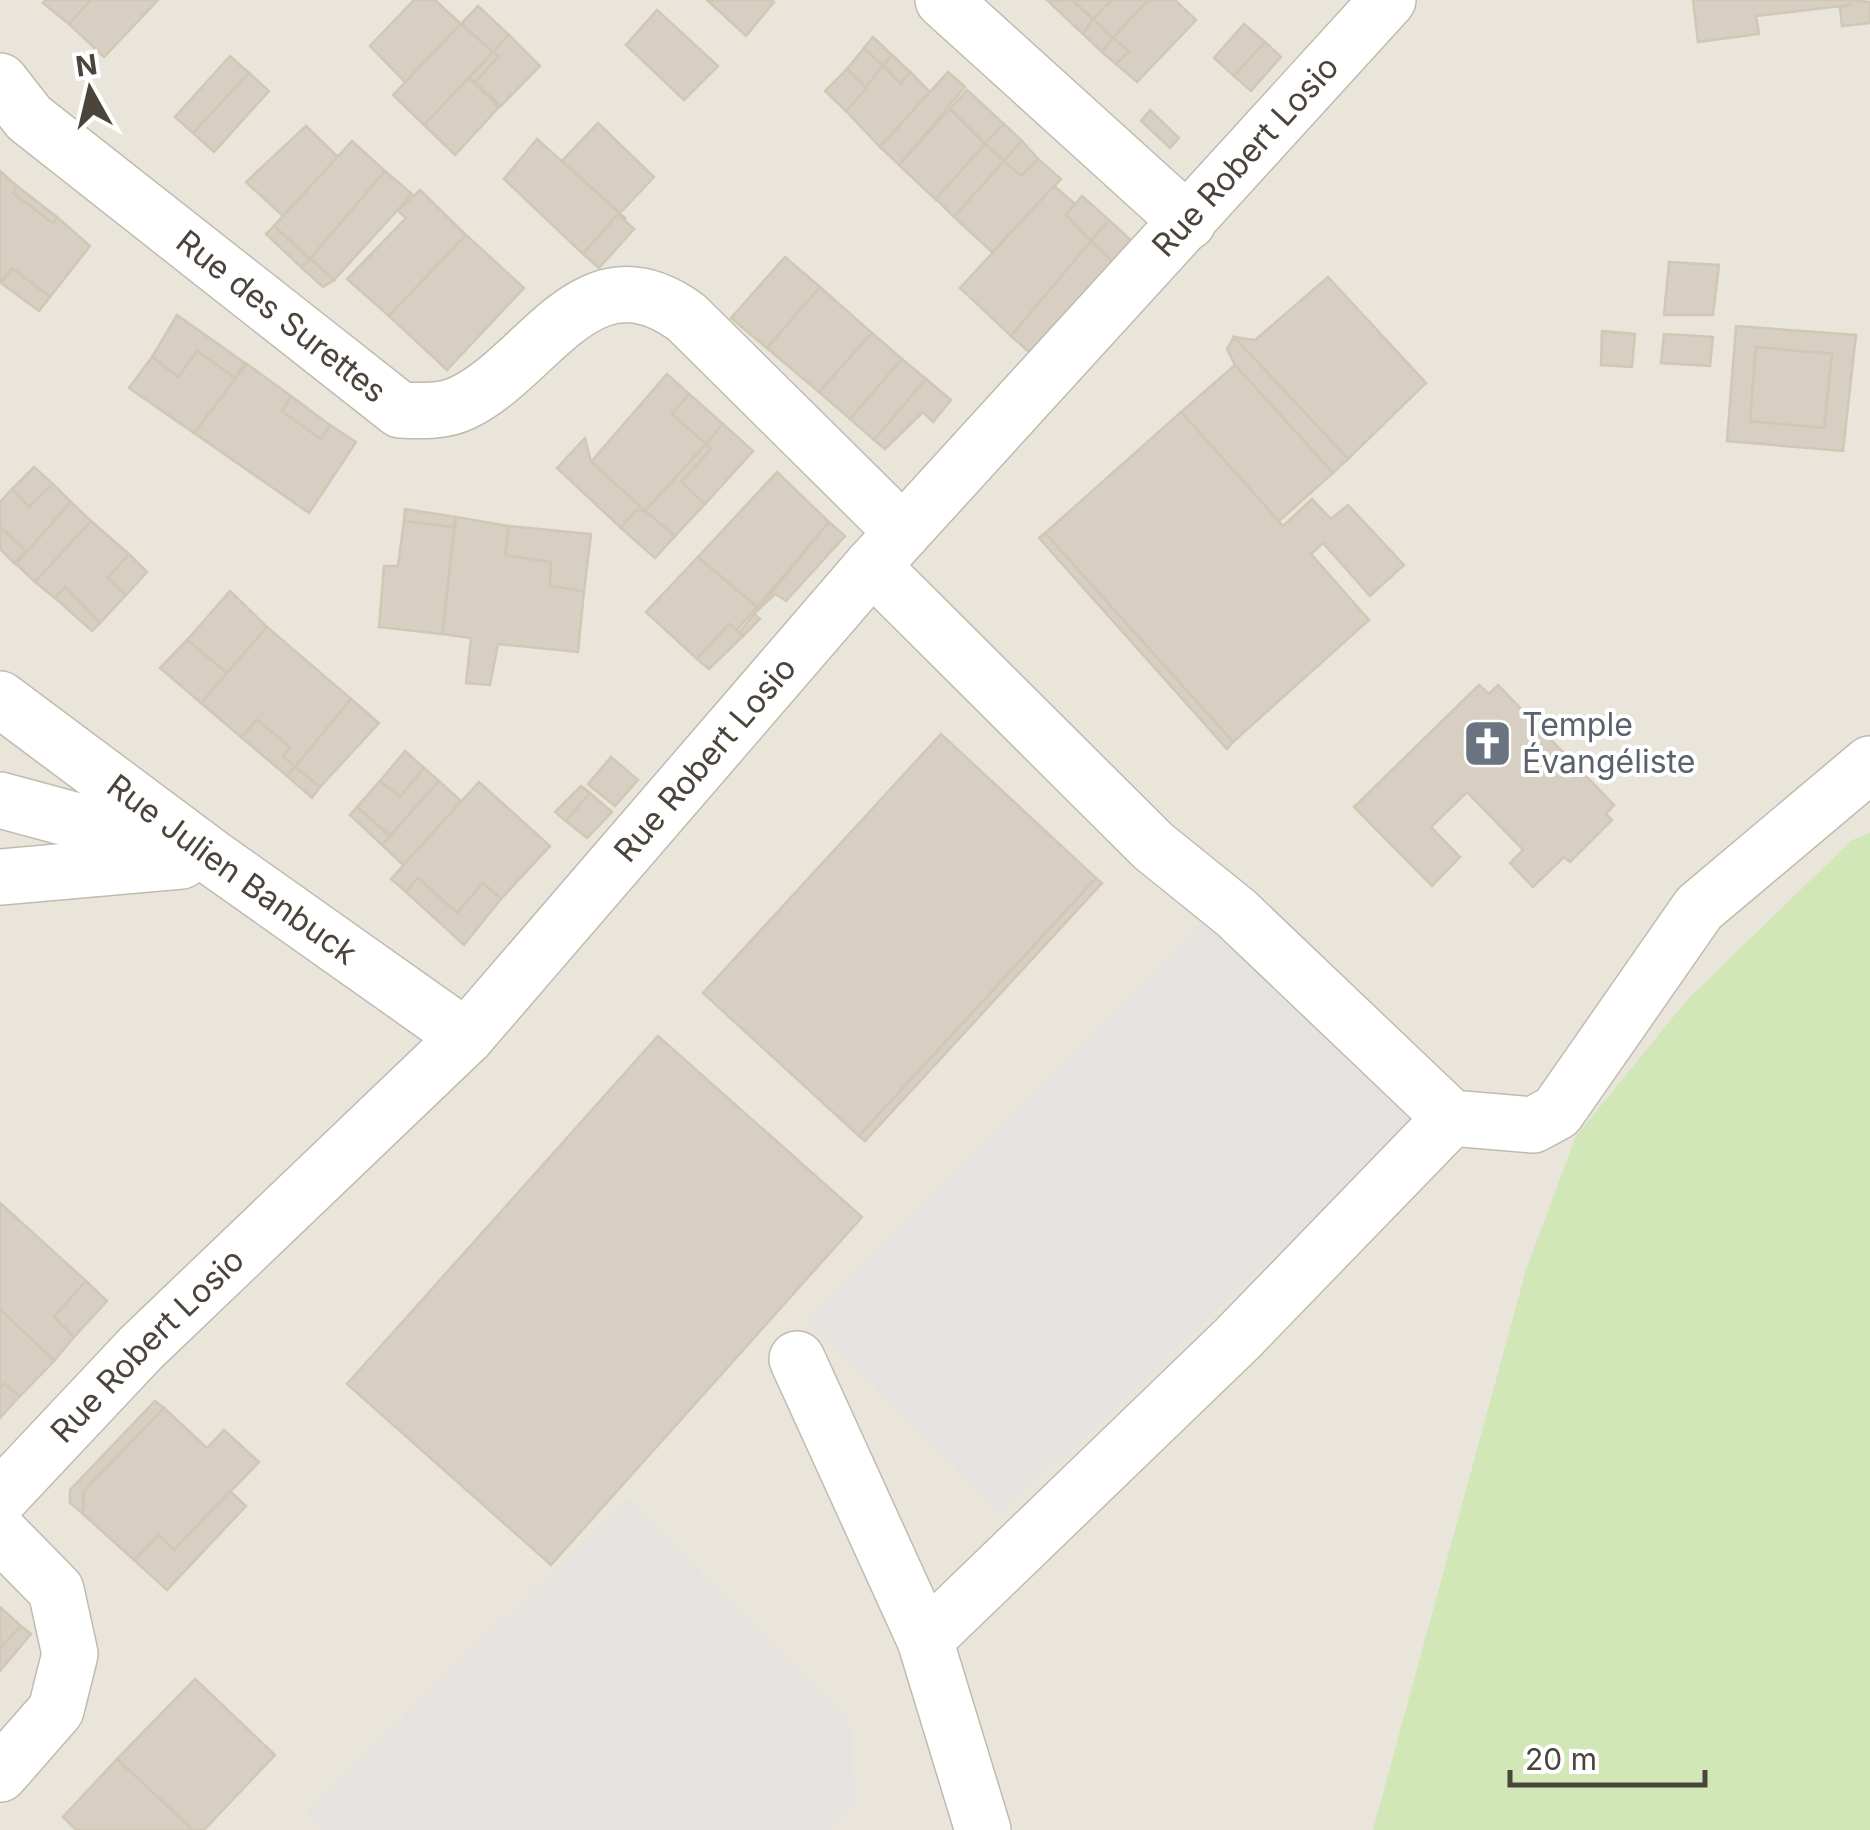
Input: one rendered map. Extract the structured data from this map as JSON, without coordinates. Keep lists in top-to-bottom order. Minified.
{"streets":{"street":["Rue Robert Losio","Rue des Surettes","Rue Julien Banbuck"]},"crossings":[["Rue Robert Losio","Rue des Surettes"],["Rue Robert Losio","Rue Julien Banbuck"]],"places":{"church":["Temple Évangéliste"]},"scale_bar":"20 m","north":"top"}
